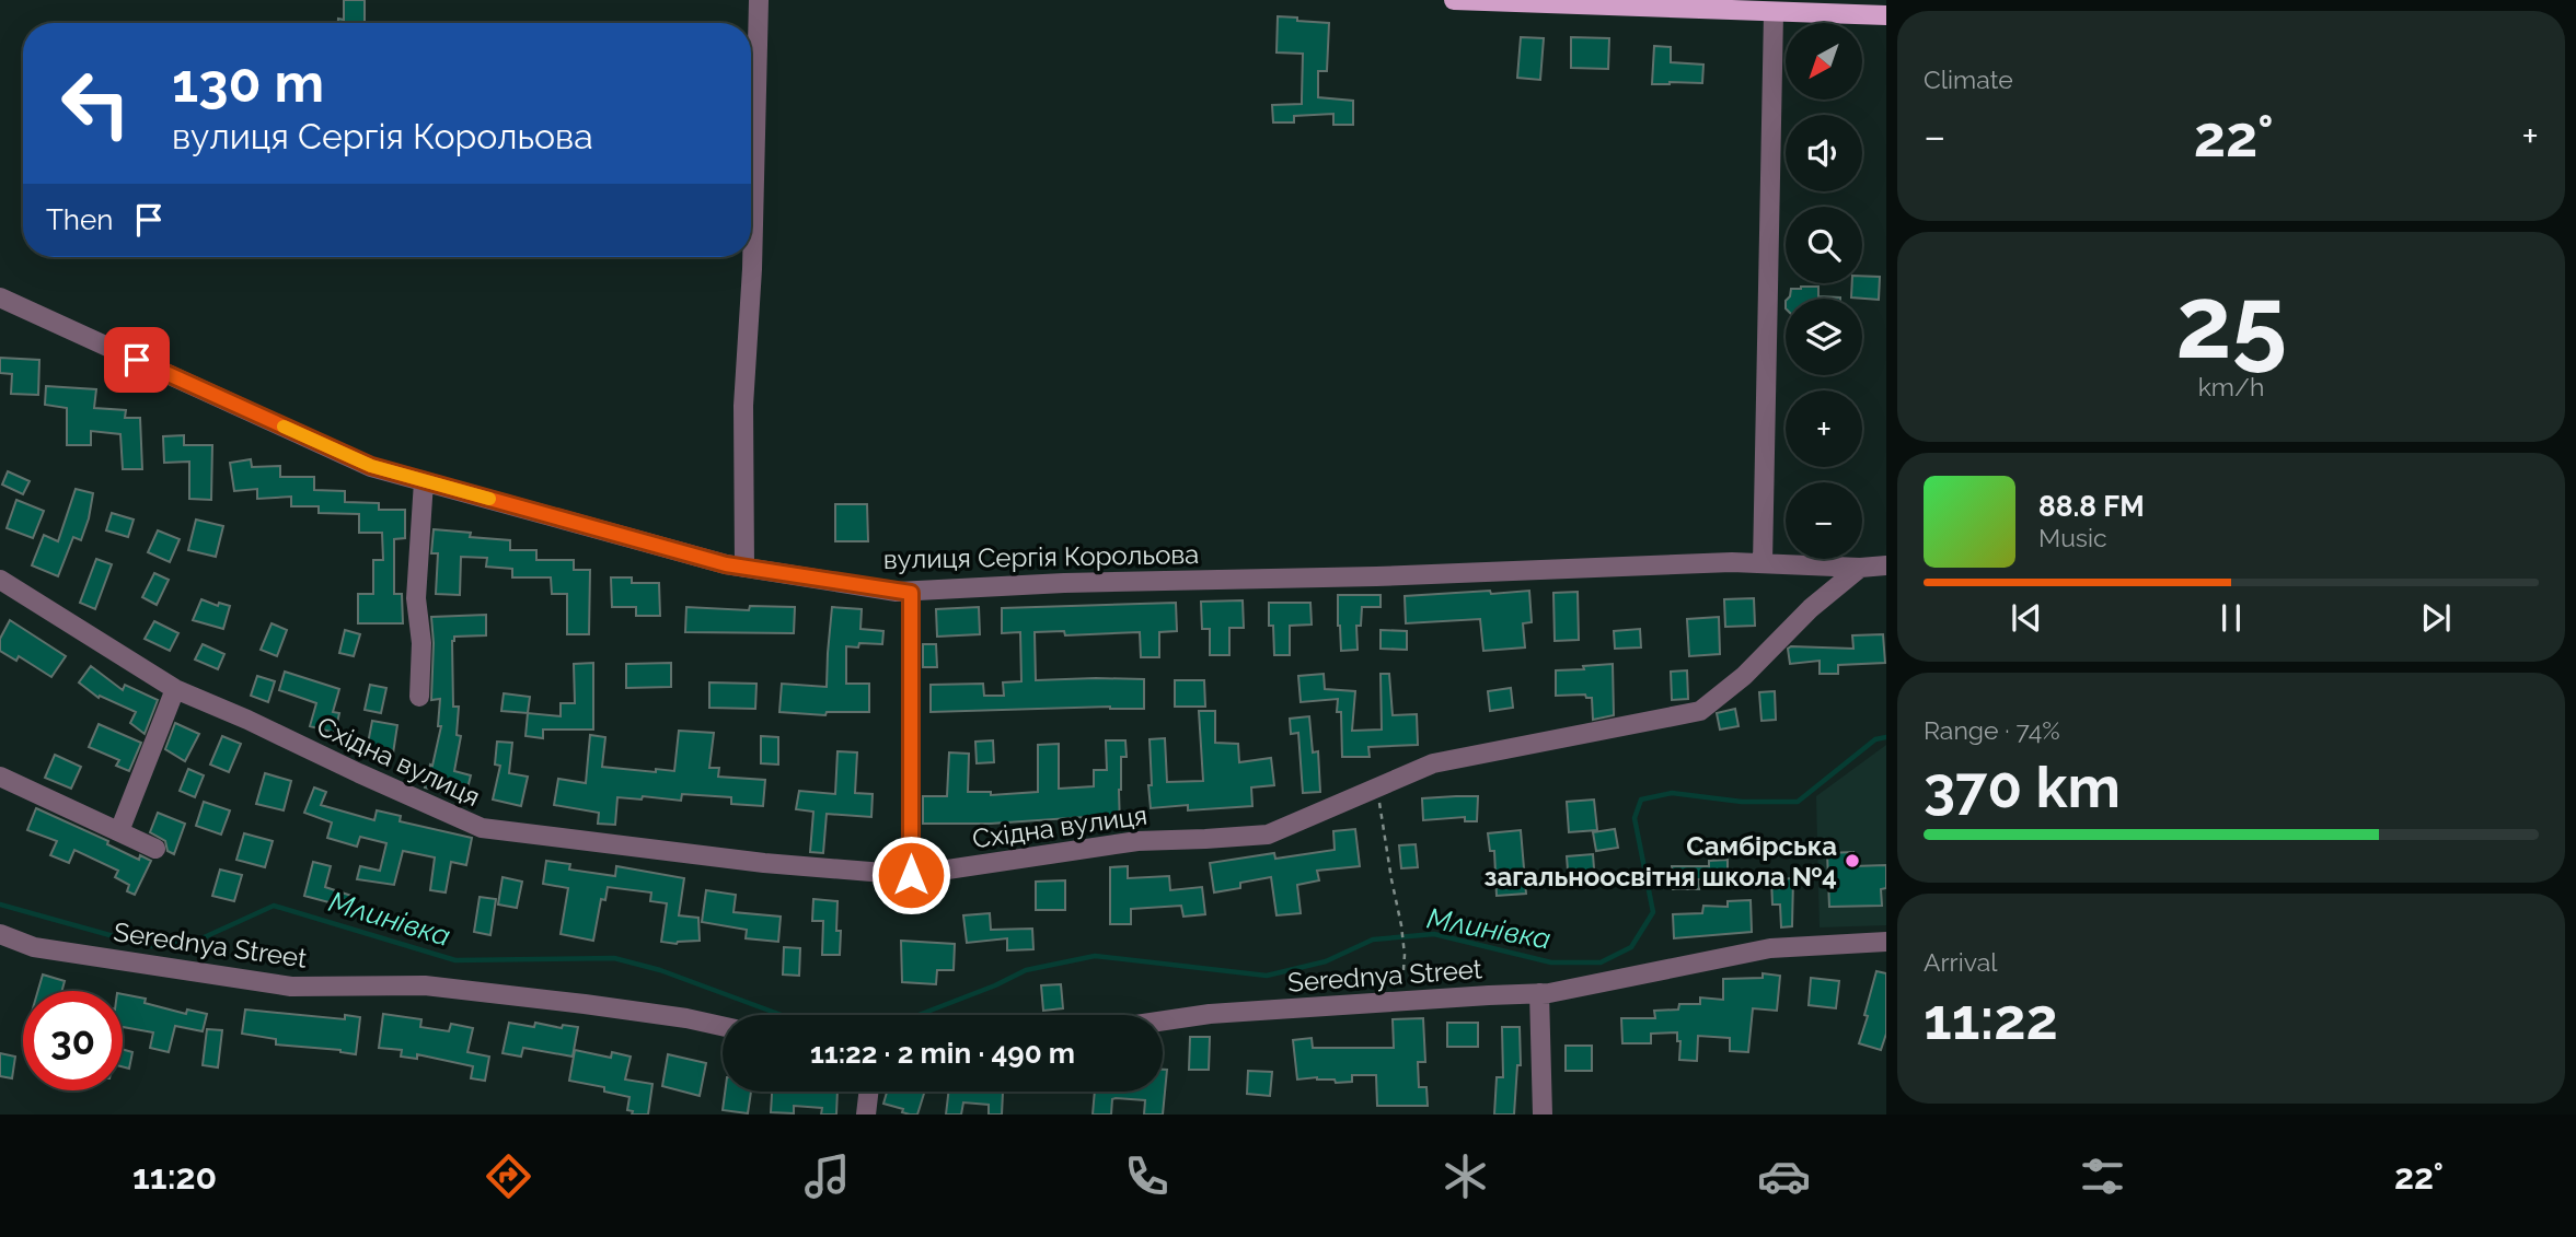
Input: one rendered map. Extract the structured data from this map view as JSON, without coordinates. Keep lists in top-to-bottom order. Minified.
{"streets":{"street":["вулиця Сергія Корольова","Східна вулиця","Serednya Street"]},"crossings":[["вулиця Сергія Корольова","Східна вулиця"]],"water":["Млинівка"],"places":["Самбірська загальноосвітня школа №4"],"north":"bottom left","page":{"tile":["Climate",["25","km/h"],["Range · 74%","370 km"],["Arrival","11:22"]],"map_buttons":["+","−"],"turn":["130 m","вулиця Сергія Корольова"],"heat":["−","22°","+"],"then":"Then","song":["88.8 FM","Music"],"limit":"30","trip":"11:22 · 2 min · 490 m","tabs":["11:20","22°"]}}
